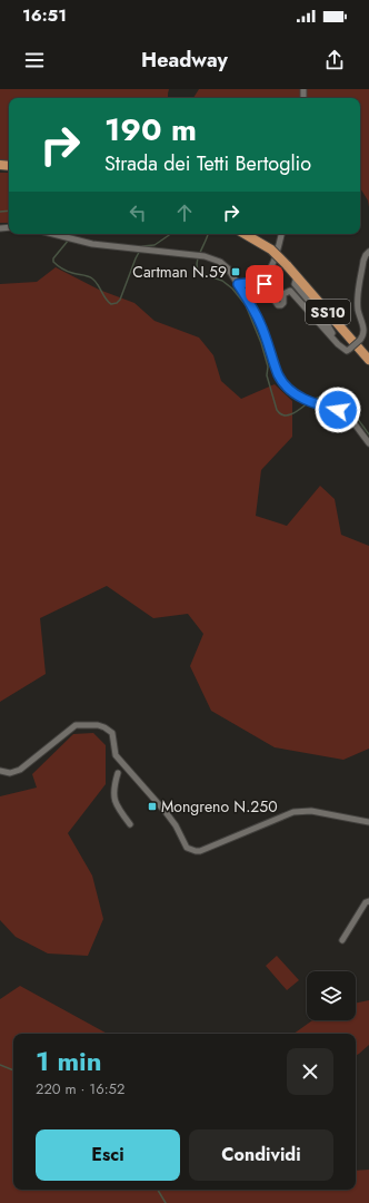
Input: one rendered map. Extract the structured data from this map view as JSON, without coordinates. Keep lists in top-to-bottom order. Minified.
{"streets":{"main road":["SS10"]},"places":{"transit":["Cartman N.59","Mongreno N.250"]},"page":{"status":"16:51","header":"Headway","turn":["190 m","Strada dei Tetti Bertoglio"],"heading":["1 min","220 m · 16:52"],"buttons":["Esci","Condividi"]}}
